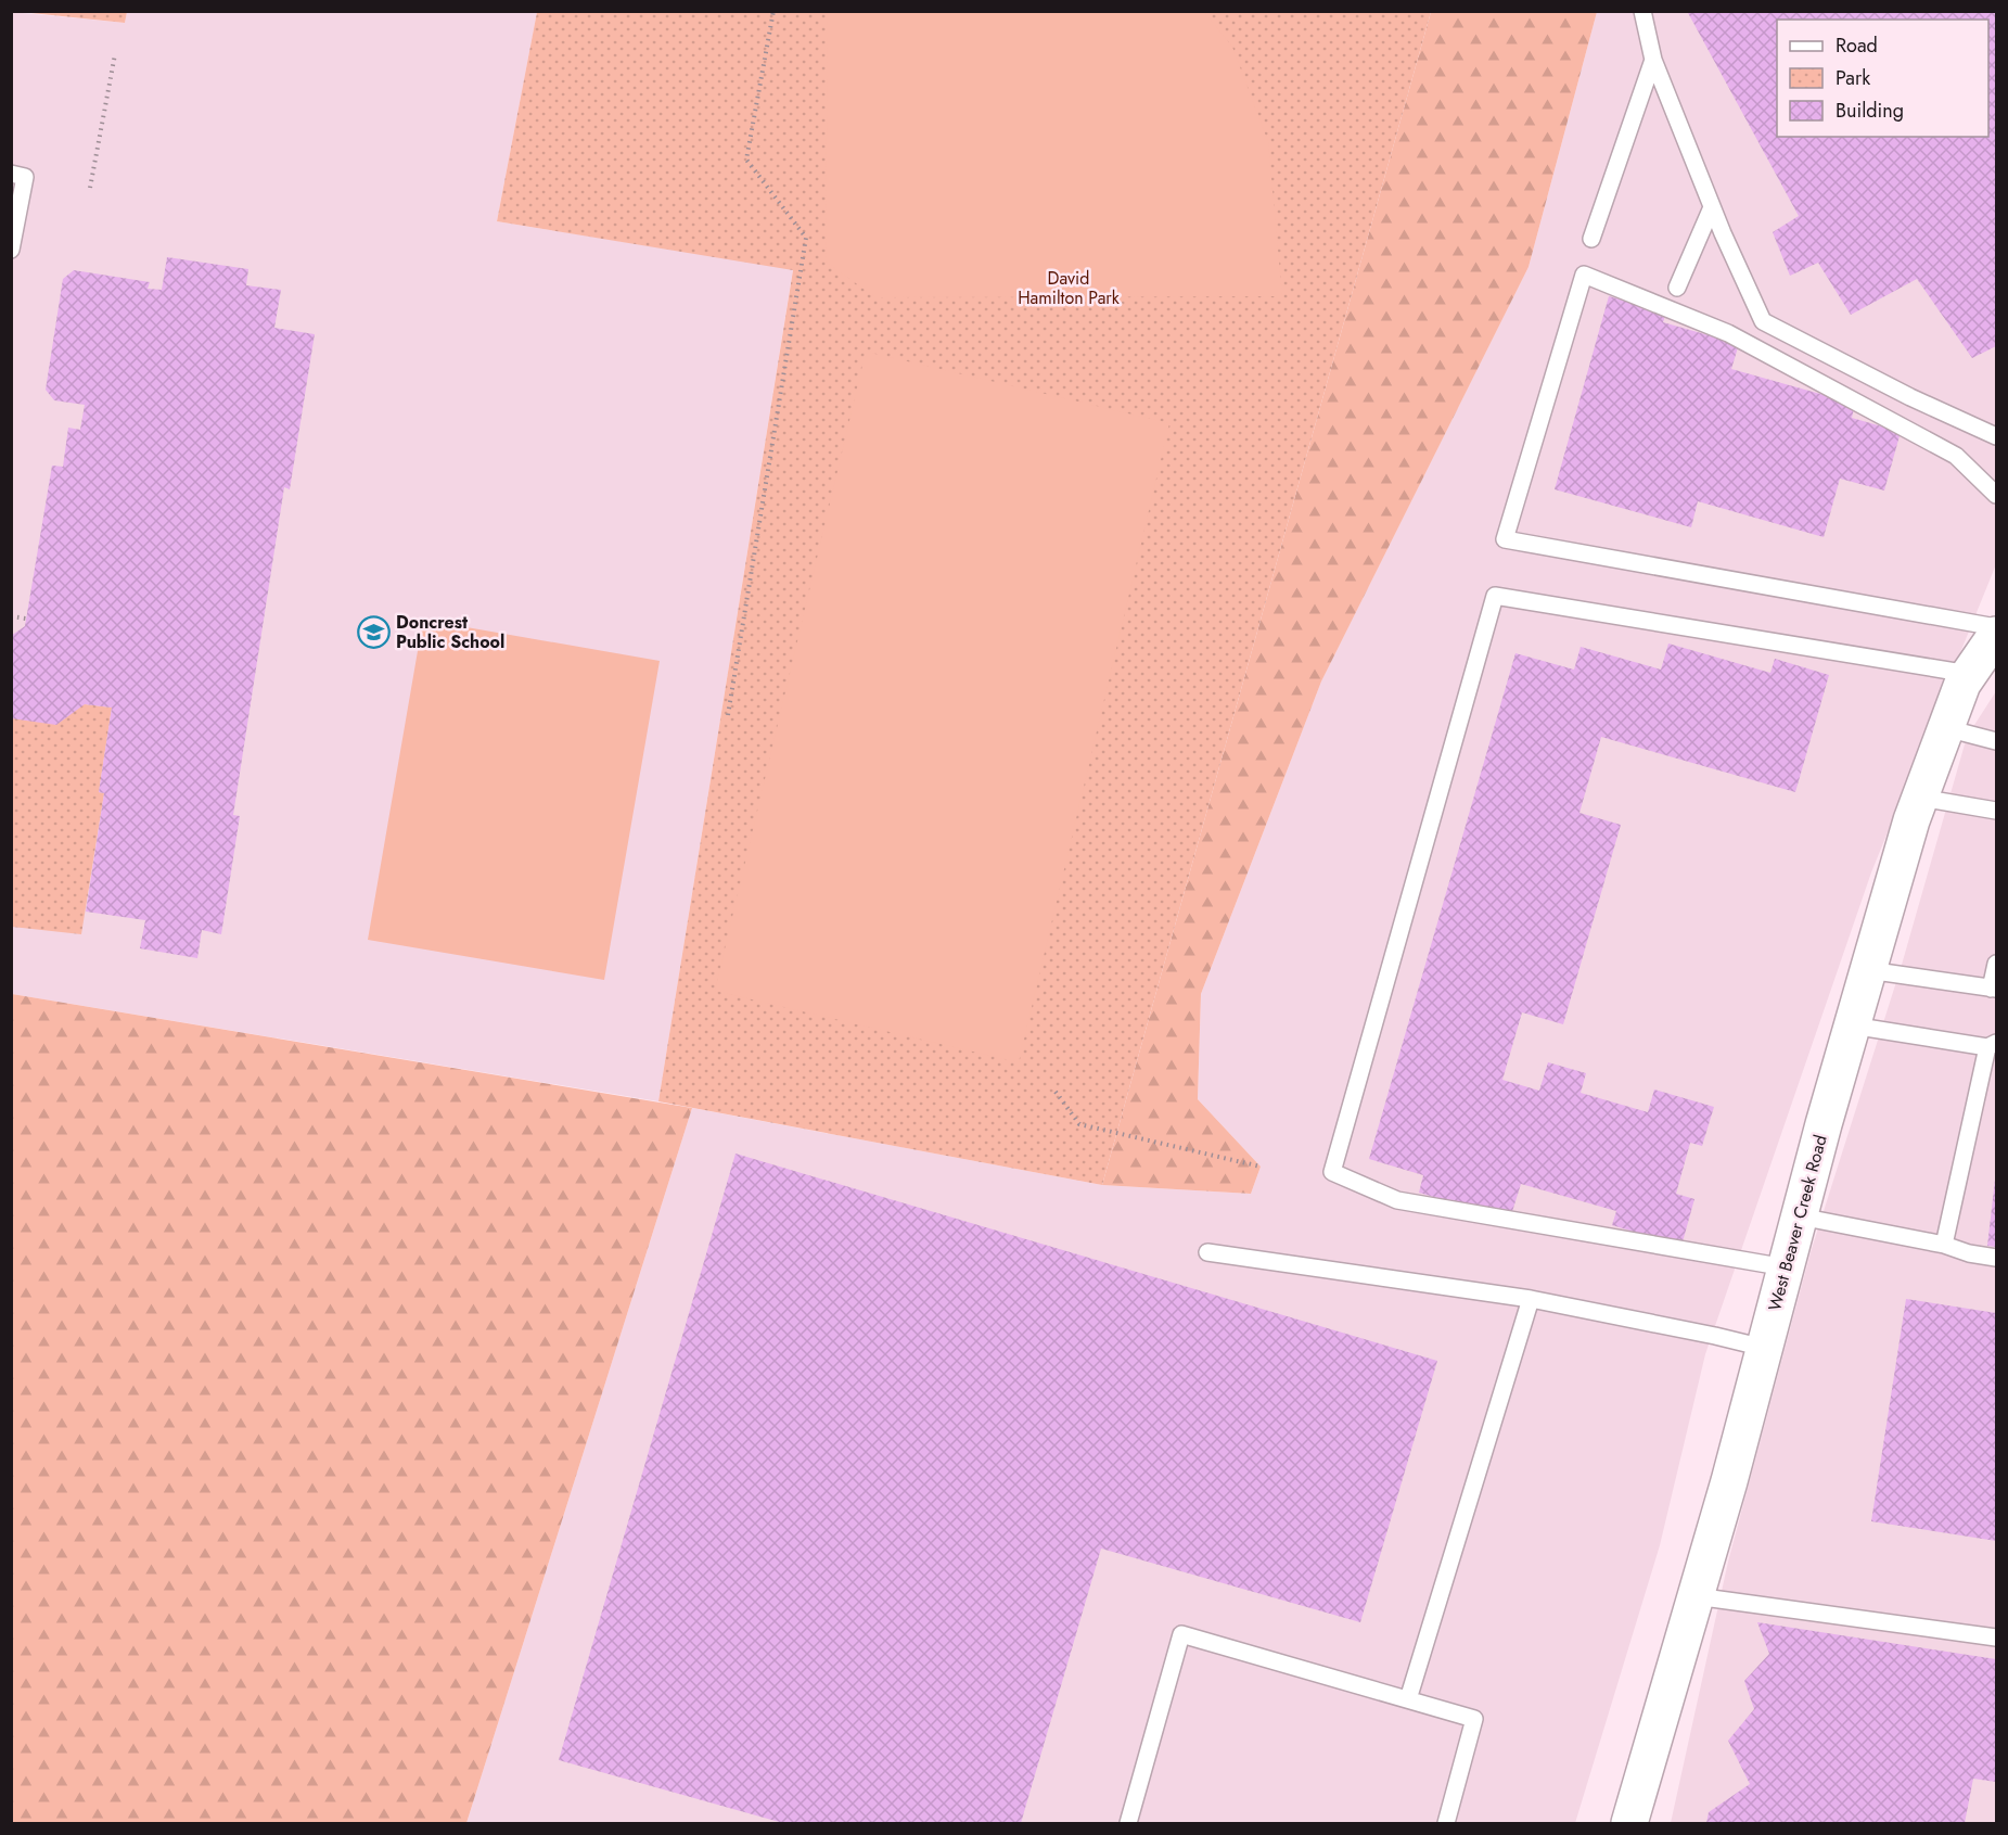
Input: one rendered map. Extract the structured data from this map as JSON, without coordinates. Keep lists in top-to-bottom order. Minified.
{"streets":{"street":["West Beaver Creek Road"]},"parks":["David Hamilton Park"],"places":{"school or university":["Doncrest Public School"]},"legend":["Road","Park","Building"]}
